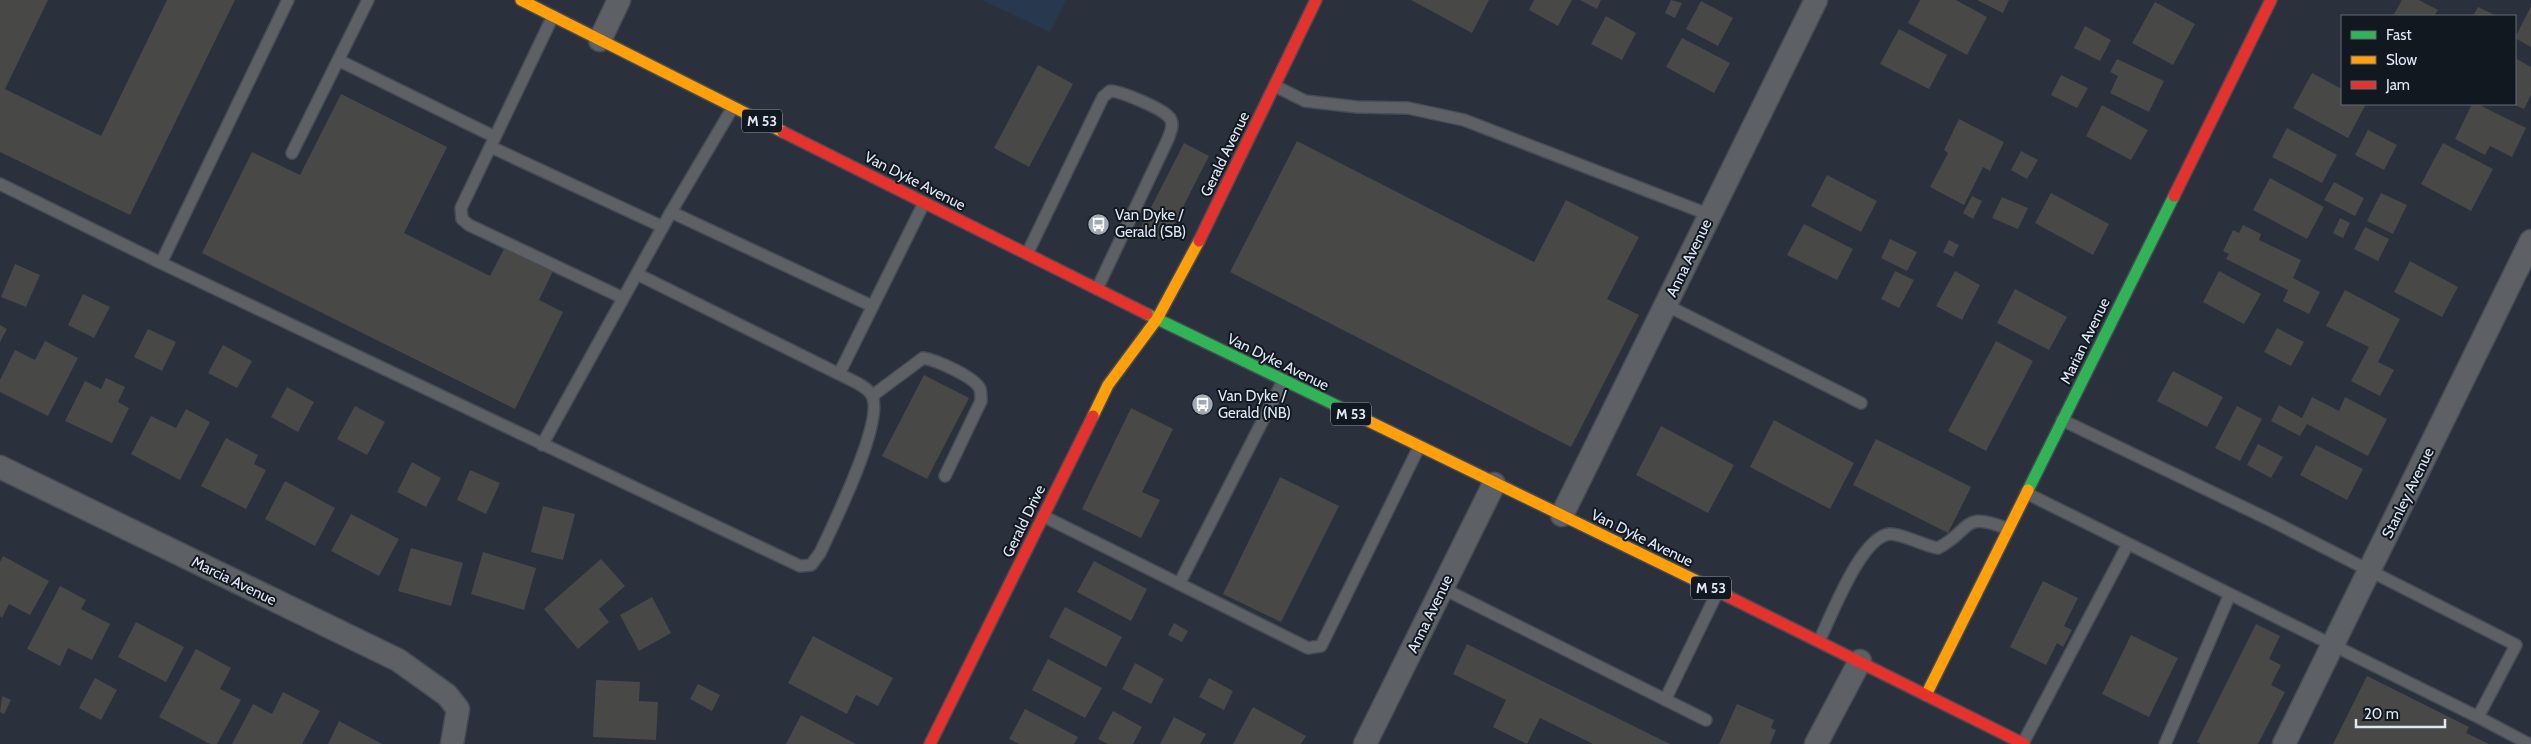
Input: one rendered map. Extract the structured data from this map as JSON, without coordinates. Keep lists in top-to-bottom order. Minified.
{"streets":{"main road":["M 53","Gerald Avenue","Van Dyke Avenue","Marian Avenue","Gerald Drive"],"street":["Anna Avenue","Stanley Avenue","Marcia Avenue"]},"crossings":[["Gerald Avenue","Van Dyke Avenue"],["Gerald Avenue","Gerald Drive"],["Van Dyke Avenue","Anna Avenue"],["Van Dyke Avenue","Marian Avenue"],["Van Dyke Avenue","Gerald Drive"]],"places":{"bus stop":["Van Dyke / Gerald (SB)","Van Dyke / Gerald (NB)"]},"legend":["Fast","Slow","Jam"],"scale_bar":"20 m"}
